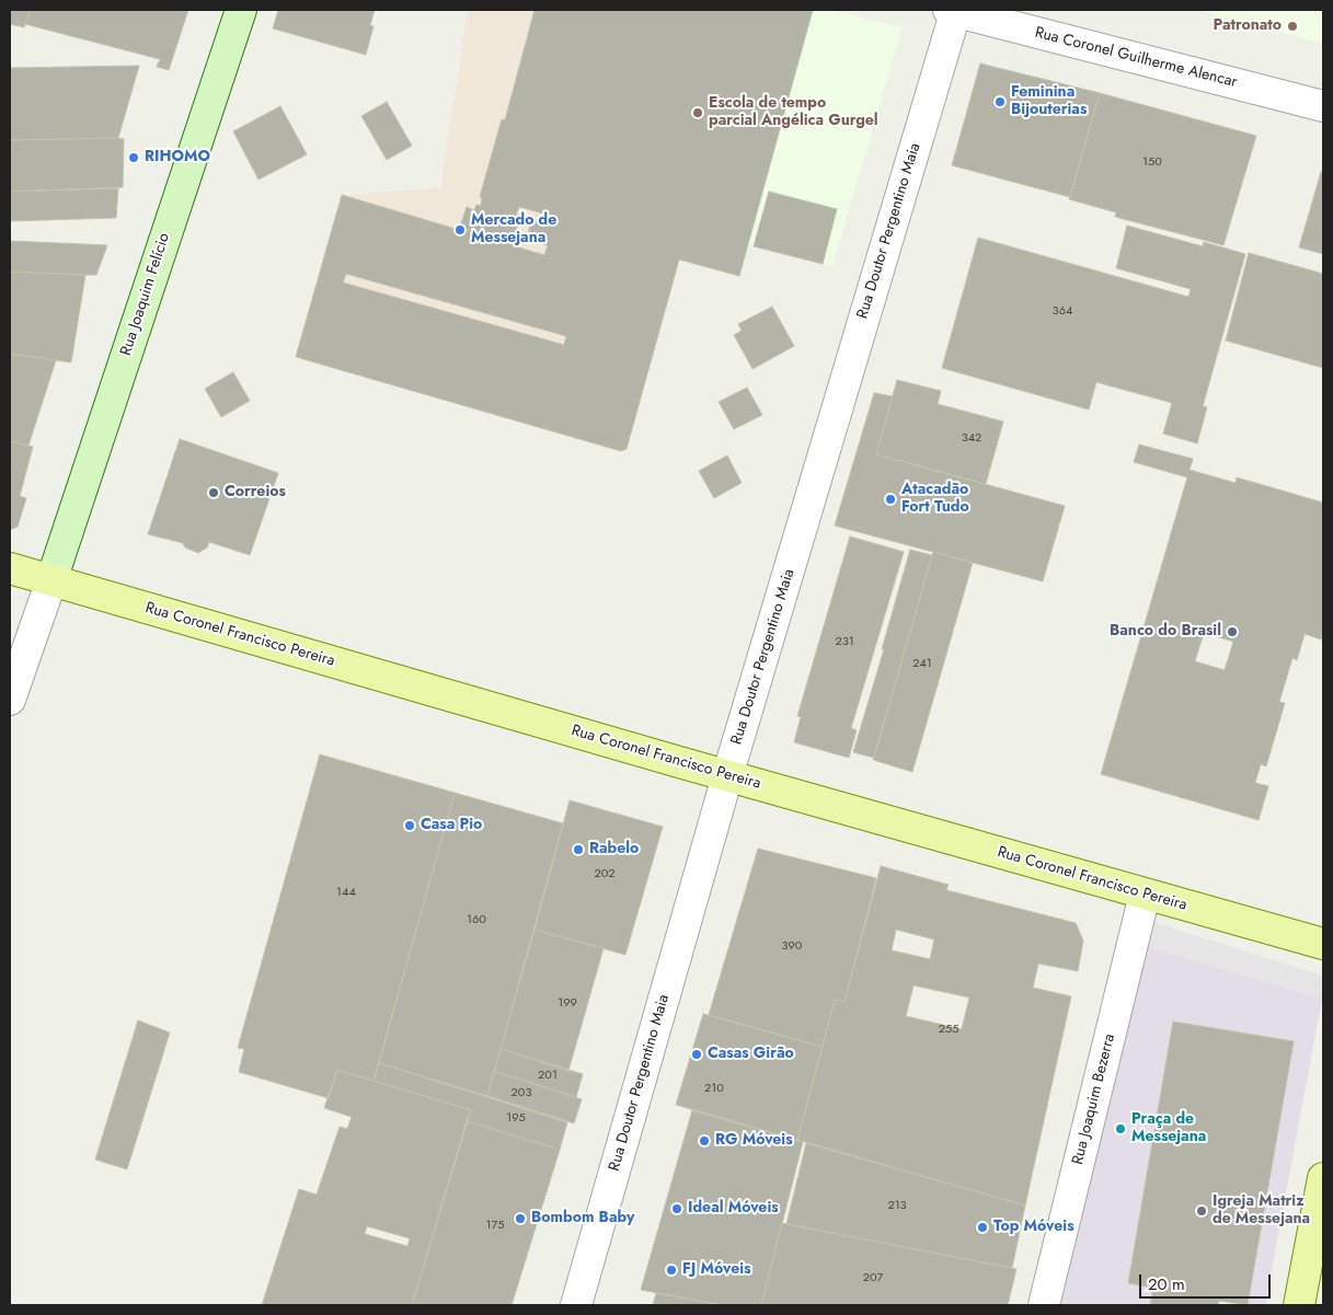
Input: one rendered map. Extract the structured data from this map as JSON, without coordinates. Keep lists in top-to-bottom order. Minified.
{"streets":{"main road":["Rua Joaquim Felício","Rua Coronel Francisco Pereira"],"street":["Rua Coronel Guilherme Alencar","Rua Doutor Pergentino Maia","Rua Joaquim Bezerra"]},"crossings":[["Rua Coronel Guilherme Alencar","Rua Doutor Pergentino Maia"],["Rua Doutor Pergentino Maia","Rua Coronel Francisco Pereira"],["Rua Joaquim Felício","Rua Coronel Francisco Pereira"],["Rua Coronel Francisco Pereira","Rua Joaquim Bezerra"]],"places":["Patronato","Feminina Bijouterias","Escola de tempo parcial Angélica Gurgel","RIHOMO","Mercado de Messejana","Correios","Atacadão Fort Tudo","Banco do Brasil","Casa Pio","Rabelo","Casas Girão","Praça de Messejana","RG Móveis","Ideal Móveis","Igreja Matriz de Messejana","Bombom Baby","Top Móveis","FJ Móveis"],"house_numbers":["150","364","342","231","241","202","144","160","390","199","255","201","210","203","195","213","175","207"],"scale_bar":"20 m"}
